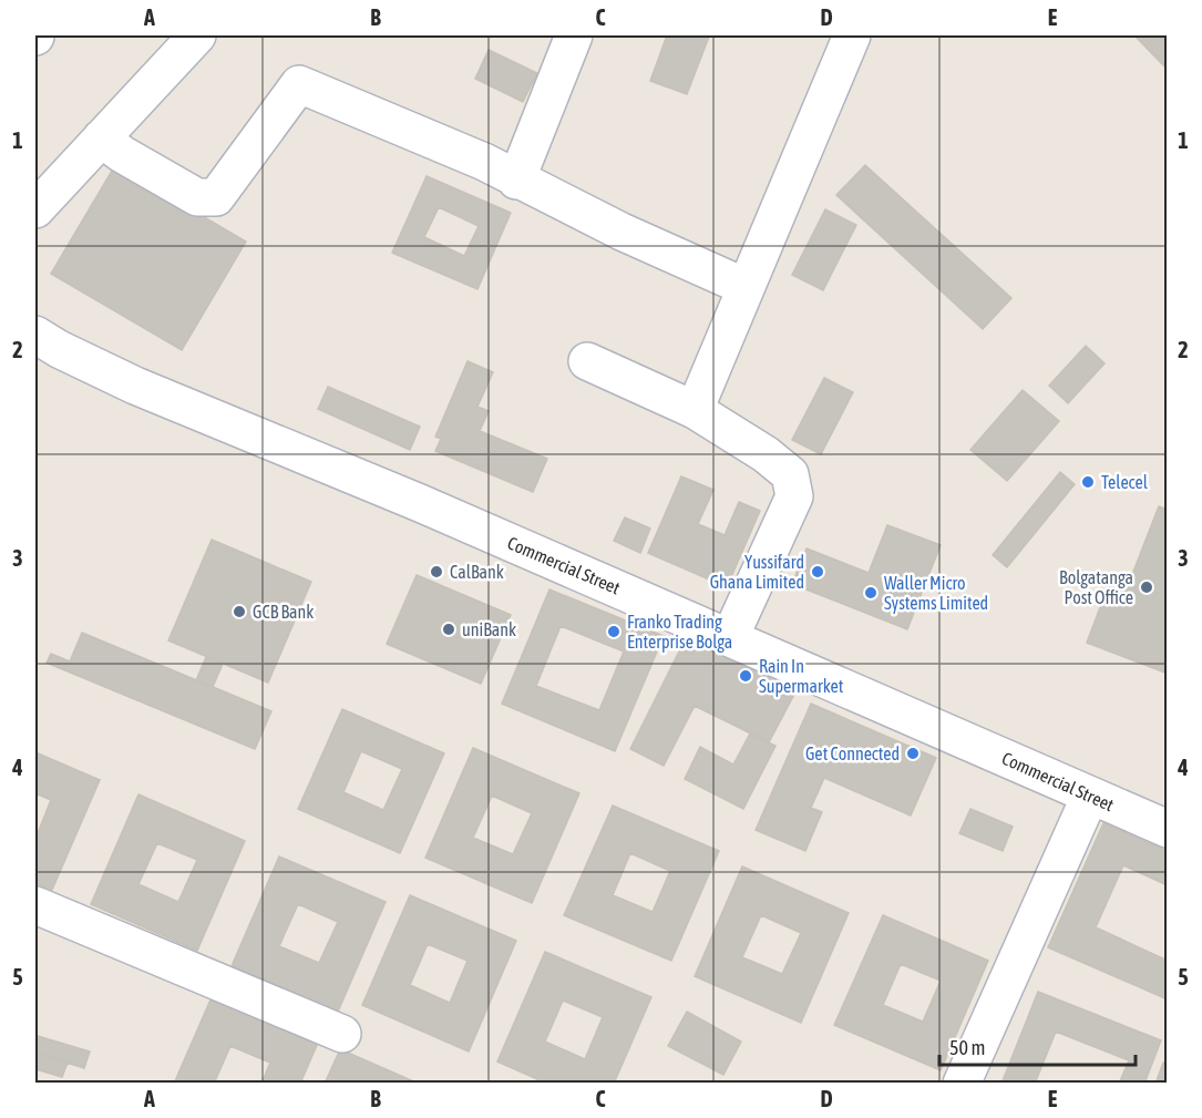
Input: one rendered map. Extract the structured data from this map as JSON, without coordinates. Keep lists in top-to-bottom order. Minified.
{"streets":{"street":["Commercial Street"]},"places":["Telecel","CalBank","Yussifard Ghana Limited","Bolgatanga Post Office","Waller Micro Systems Limited","GCB Bank","uniBank","Franko Trading Enterprise Bolga","Rain In Supermarket","Get Connected"],"scale_bar":"50 m","grid":{"columns":["A","B","C","D","E"],"rows":["1","2","3","4","5"]}}
